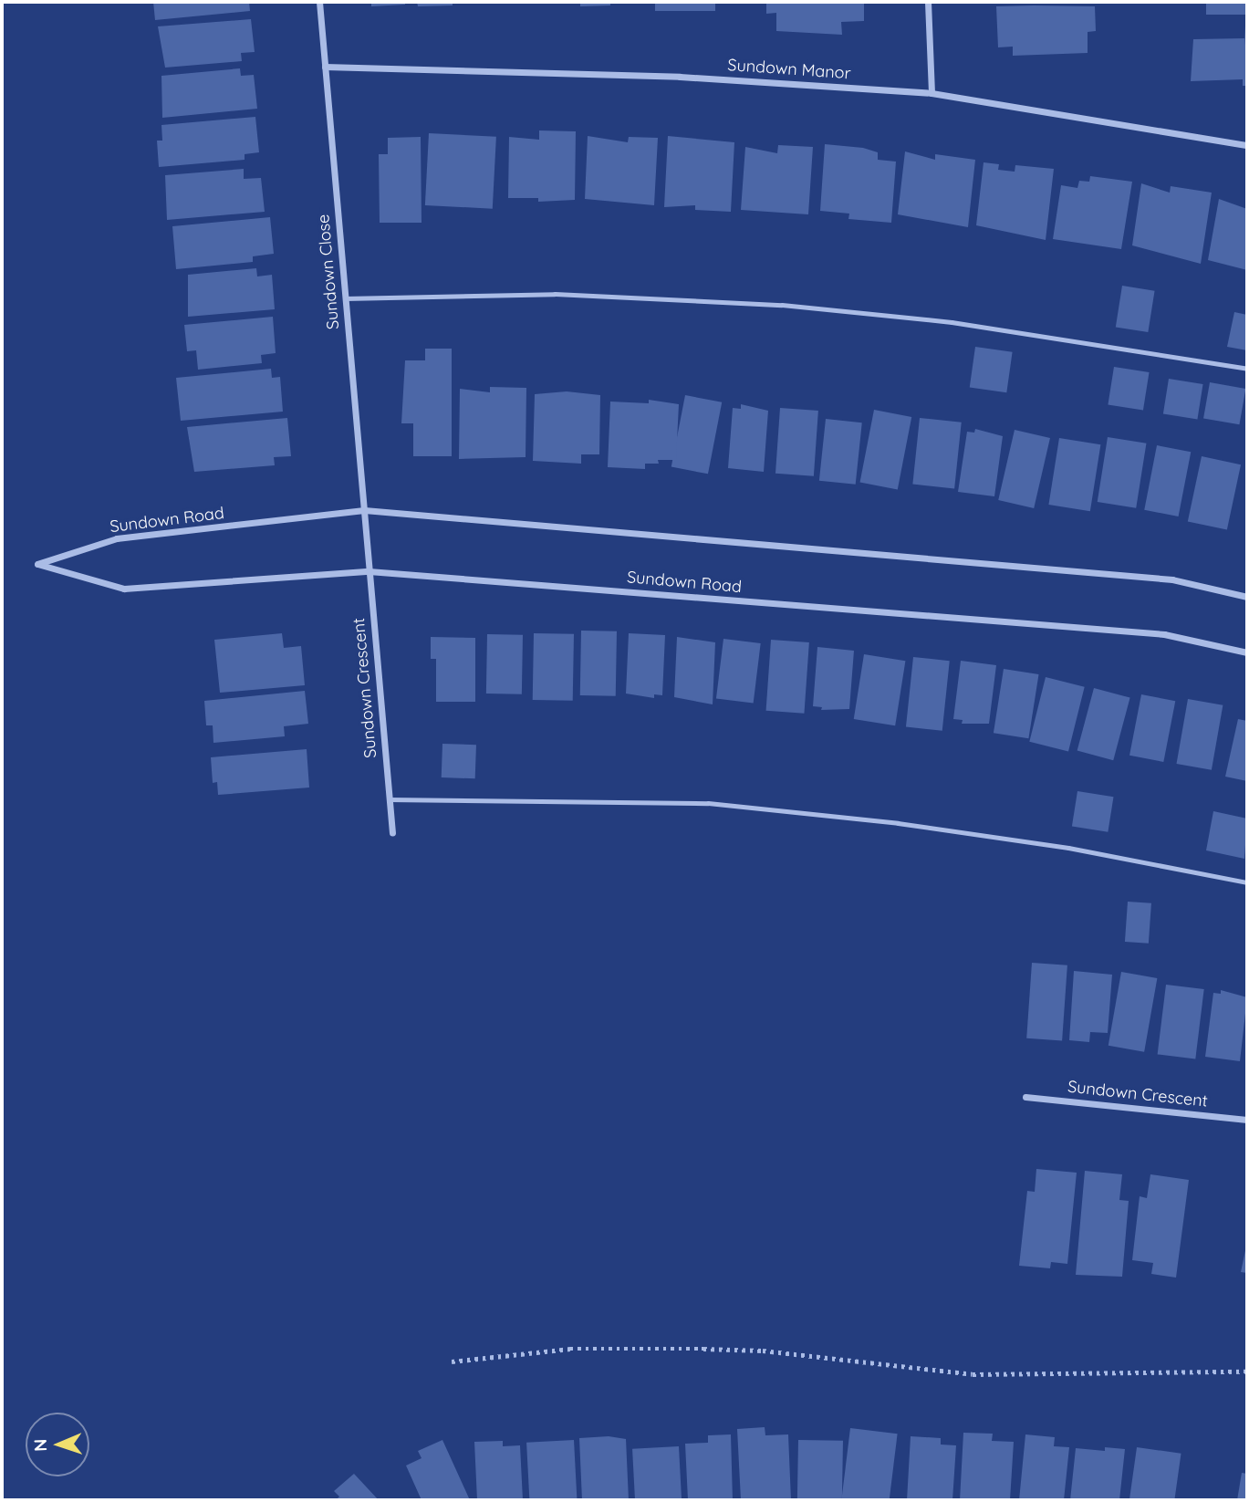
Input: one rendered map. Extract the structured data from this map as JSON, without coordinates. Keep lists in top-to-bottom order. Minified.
{"streets":{"street":["Sundown Manor","Sundown Close","Sundown Road","Sundown Crescent"]},"crossings":[["Sundown Manor","Sundown Close"],["Sundown Close","Sundown Road"],["Sundown Close","Sundown Crescent"],["Sundown Road","Sundown Crescent"]],"north":"left"}
